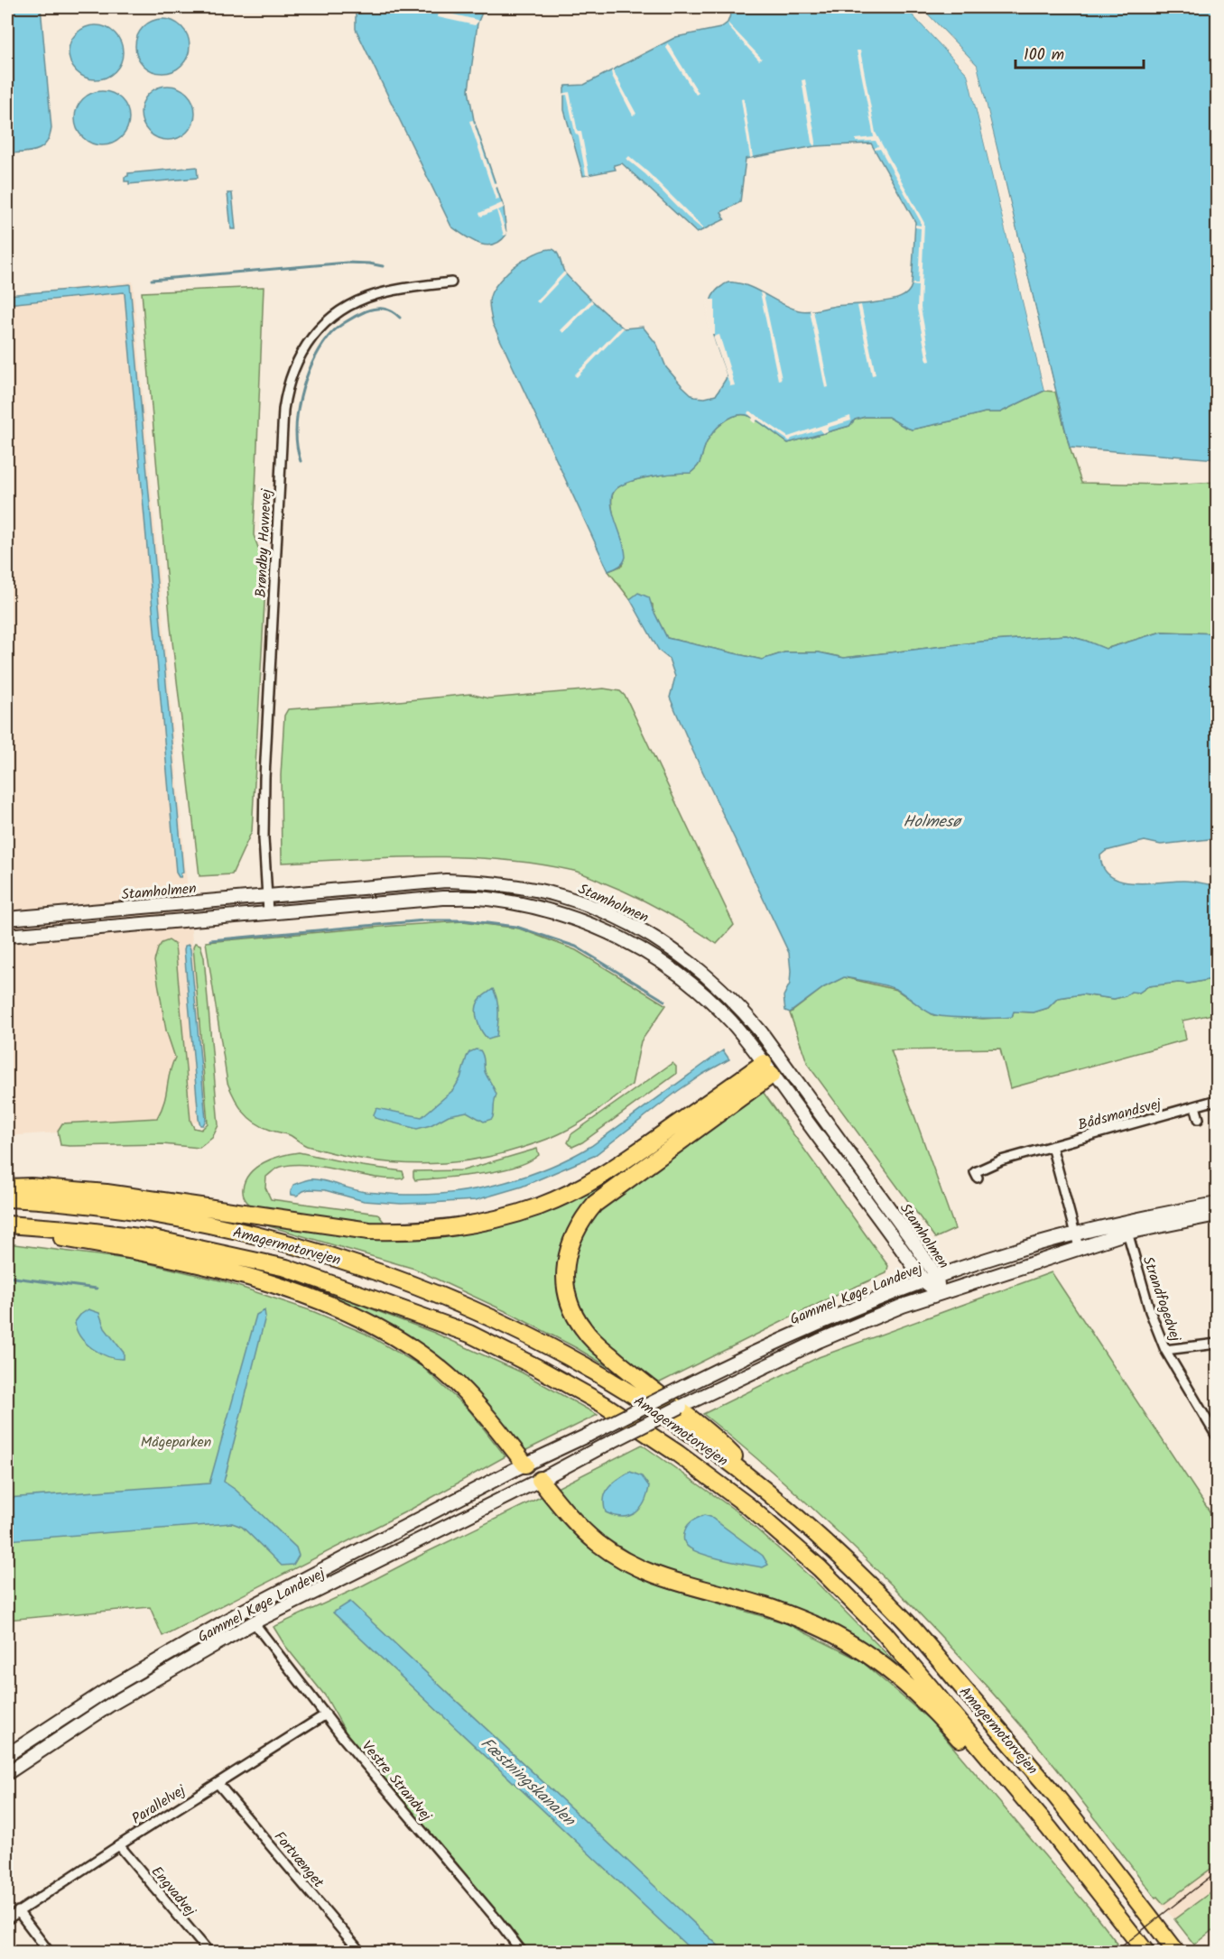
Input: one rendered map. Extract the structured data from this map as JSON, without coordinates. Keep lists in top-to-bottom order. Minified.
{"streets":{"highway":["Amagermotorvejen"],"main road":["Stamholmen","Gammel Køge Landevej"],"street":["Brøndby Havnevej","Bådsmandsvej","Strandfogedvej","Vestre Strandvej","Parallelvej","Fortvænget","Engvadvej"]},"crossings":[["Brøndby Havnevej","Stamholmen"],["Stamholmen","Gammel Køge Landevej"],["Gammel Køge Landevej","Strandfogedvej"],["Gammel Køge Landevej","Vestre Strandvej"],["Vestre Strandvej","Parallelvej"],["Parallelvej","Fortvænget"],["Parallelvej","Engvadvej"]],"water":["Holmesø","Fæstningskanalen"],"parks":["Mågeparken"],"scale_bar":"100 m"}
